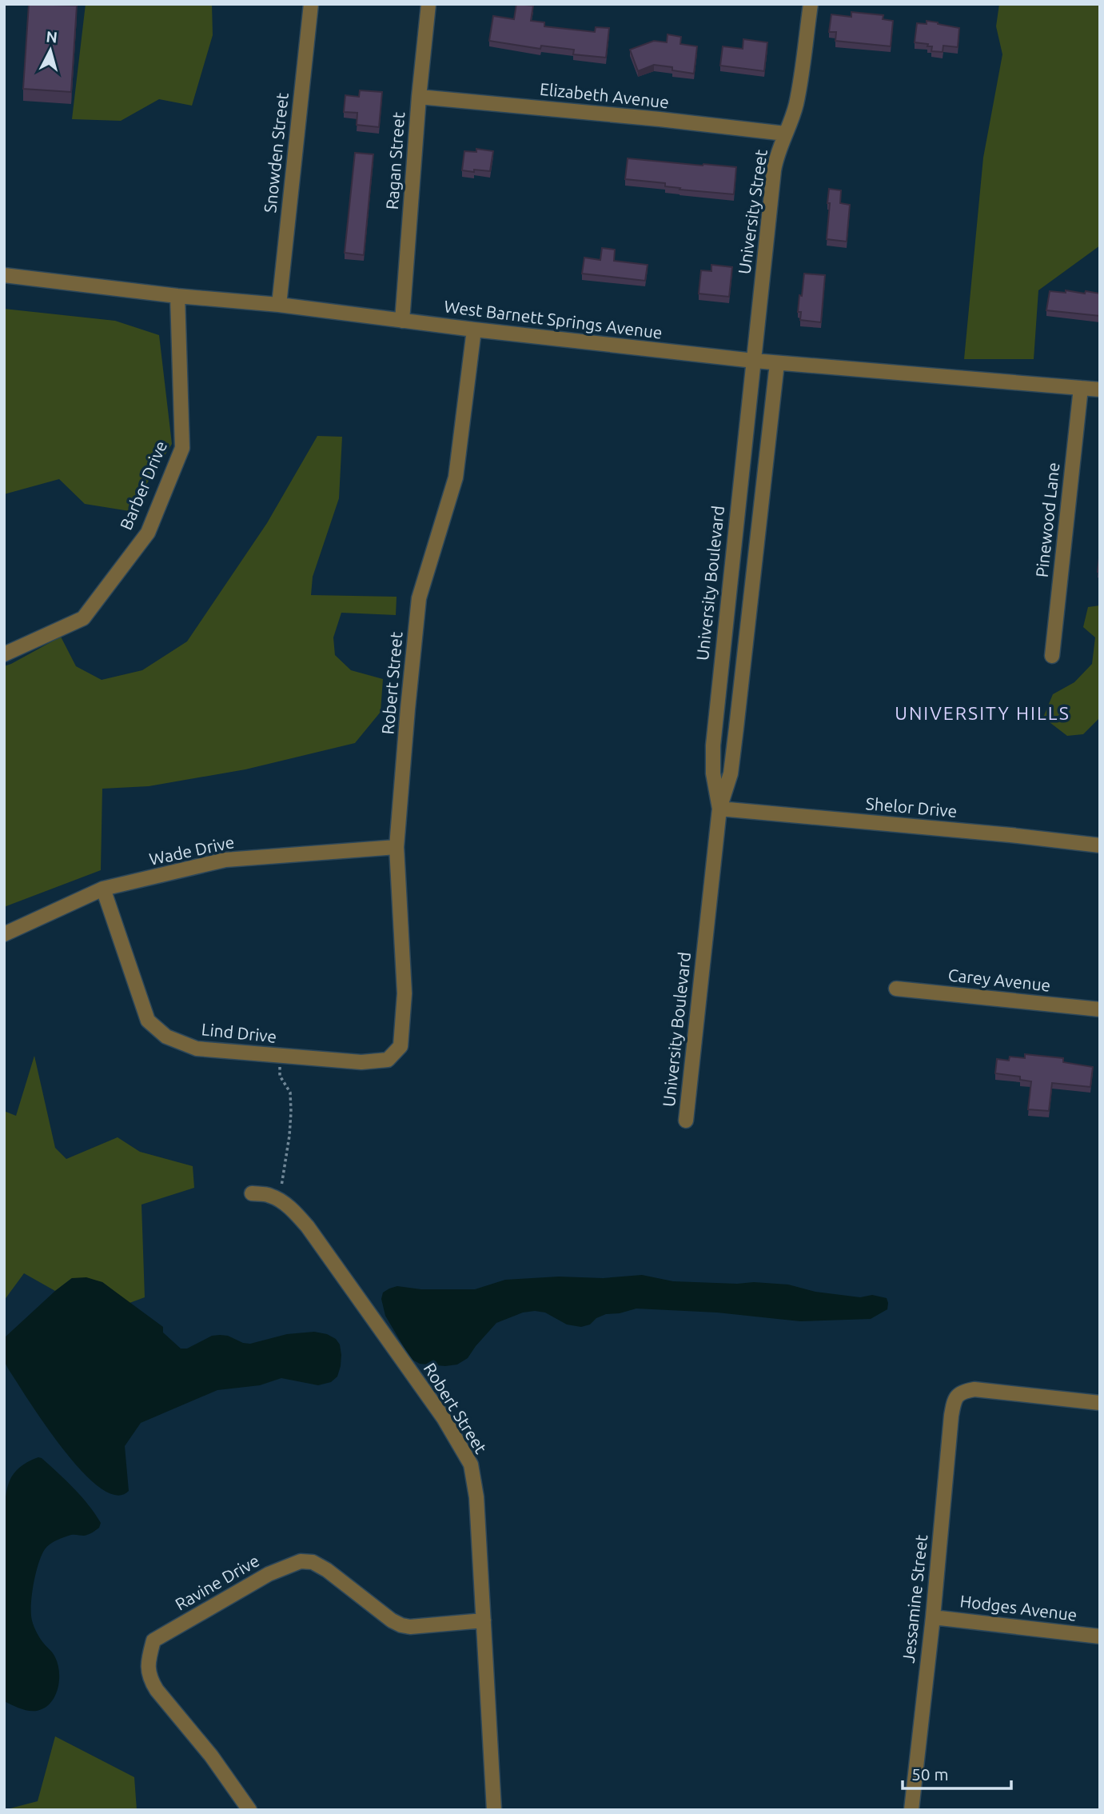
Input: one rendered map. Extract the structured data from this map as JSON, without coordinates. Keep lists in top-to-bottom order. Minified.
{"streets":{"street":["Elizabeth Avenue","Snowden Street","Ragan Street","University Street","West Barnett Springs Avenue","Barber Drive","Pinewood Lane","University Boulevard","Robert Street","Shelor Drive","Wade Drive","Carey Avenue","Lind Drive","Ravine Drive","Jessamine Street","Hodges Avenue"]},"crossings":[["Elizabeth Avenue","Ragan Street"],["Elizabeth Avenue","University Street"],["Snowden Street","West Barnett Springs Avenue"],["Ragan Street","West Barnett Springs Avenue"],["University Street","West Barnett Springs Avenue"],["University Street","University Boulevard"],["West Barnett Springs Avenue","Barber Drive"],["West Barnett Springs Avenue","Pinewood Lane"],["West Barnett Springs Avenue","University Boulevard"],["West Barnett Springs Avenue","Robert Street"],["University Boulevard","Shelor Drive"],["Robert Street","Wade Drive"],["Robert Street","Lind Drive"],["Robert Street","Ravine Drive"],["Wade Drive","Lind Drive"],["Jessamine Street","Hodges Avenue"]],"districts":["UNIVERSITY HILLS"],"scale_bar":"50 m","north":"top"}
